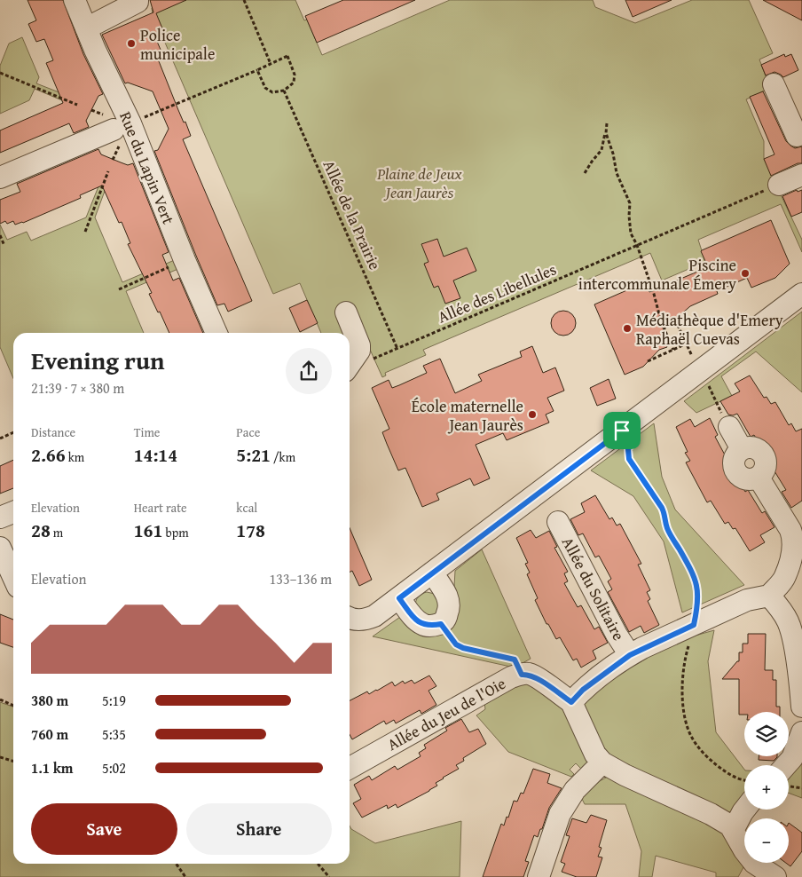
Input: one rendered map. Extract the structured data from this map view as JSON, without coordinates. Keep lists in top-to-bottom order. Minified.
{"streets":{"street":["Rue du Lapin Vert","Allée du Solitaire","Allée du Jeu de l'Oie"],"path":["Allée de la Prairie","Allée des Libellules"]},"crossings":[["Allée de la Prairie","Allée des Libellules"]],"parks":["Plaine de Jeux Jean Jaurès"],"places":["Police municipale","Piscine intercommunale Émery","Médiathèque d'Emery Raphaël Cuevas","École maternelle Jean Jaurès"],"page":{"heading":["Evening run","21:39 · 7 × 380 m"],"stats":[["Distance","2.66 km"],["Time","14:14"],["Pace","5:21 /km"],["Elevation","28 m"],["Heart rate","161 bpm"],["kcal","178"]],"chart":["Elevation","133–136 m"],"list":[{"name":"380 m","note":"5:19"},{"name":"760 m","note":"5:35"},{"name":"1.1 km","note":"5:02"}],"map_buttons":["+","−"],"buttons":["Save","Share"]}}
